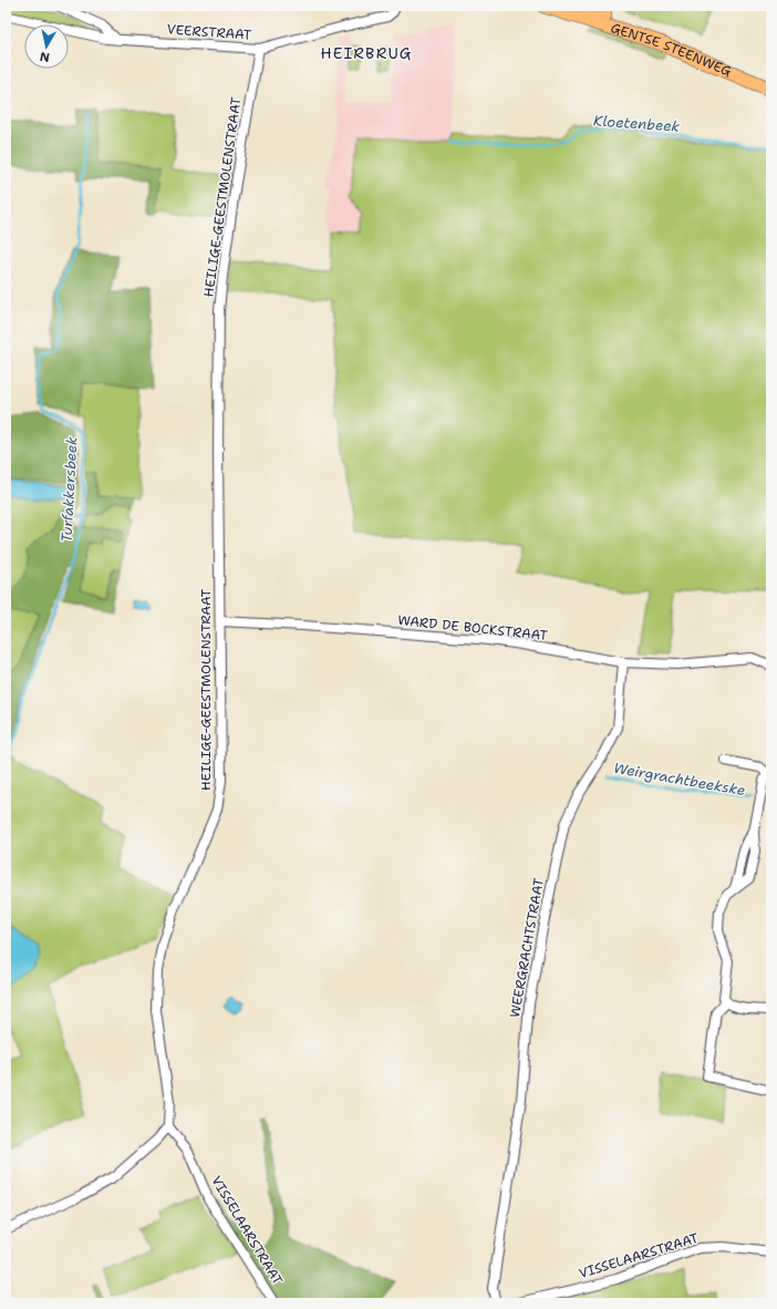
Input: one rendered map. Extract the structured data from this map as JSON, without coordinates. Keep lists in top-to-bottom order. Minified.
{"streets":{"main road":["GENTSE STEENWEG"],"street":["VEERSTRAAT","HEILIGE-GEESTMOLENSTRAAT","WARD DE BOCKSTRAAT","WEERGRACHTSTRAAT","VISSELAARSTRAAT"]},"crossings":[["VEERSTRAAT","HEILIGE-GEESTMOLENSTRAAT"],["HEILIGE-GEESTMOLENSTRAAT","WARD DE BOCKSTRAAT"],["HEILIGE-GEESTMOLENSTRAAT","VISSELAARSTRAAT"],["WARD DE BOCKSTRAAT","WEERGRACHTSTRAAT"]],"districts":["HEIRBRUG"],"water":["Kloetenbeek","Turfakkersbeek","Weirgrachtbeekske"],"north":"bottom"}
